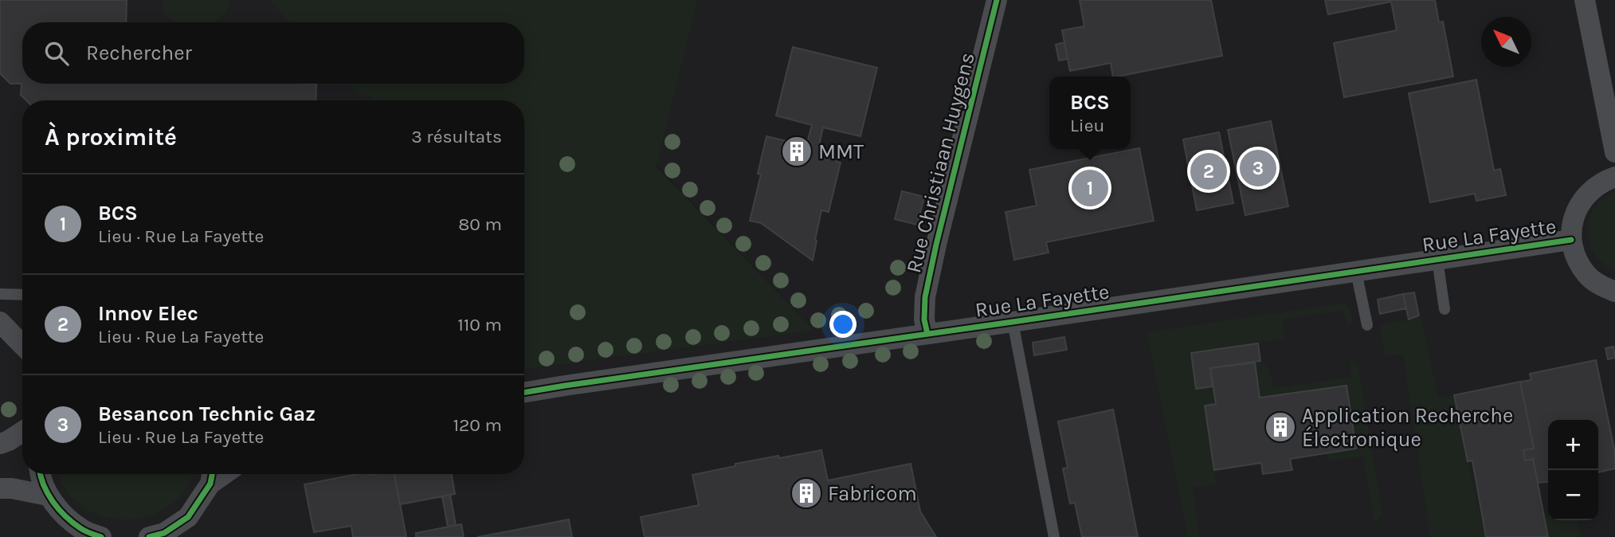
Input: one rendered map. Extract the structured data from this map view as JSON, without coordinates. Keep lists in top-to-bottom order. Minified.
{"streets":{"street":["Rue Christiaan Huygens","Rue La Fayette"]},"crossings":[["Rue Christiaan Huygens","Rue La Fayette"]],"places":{"building":["MMT","Application Recherche Électronique","Fabricom"]},"north":"top left","page":{"search":"Rechercher","popup":["BCS","Lieu"],"heading":["À proximité","3 résultats"],"pins":["3","2","1"],"list":[{"mark":"1","name":"BCS","note":"Lieu · Rue La Fayette","value":"80 m"},{"mark":"2","name":"Innov Elec","note":"Lieu · Rue La Fayette","value":"110 m"},{"mark":"3","name":"Besancon Technic Gaz","note":"Lieu · Rue La Fayette","value":"120 m"}],"map_buttons":["+","−"]}}
